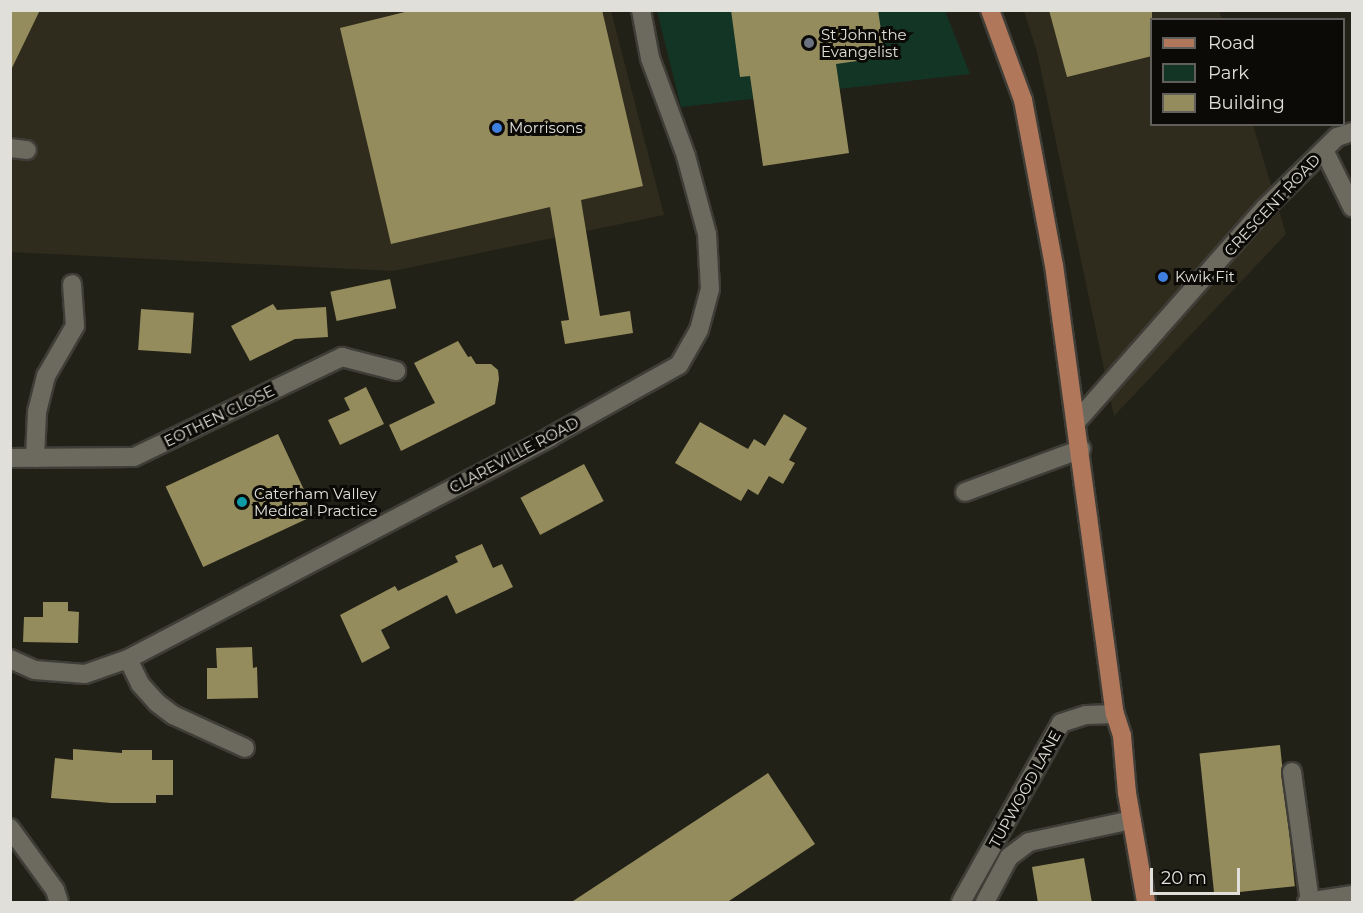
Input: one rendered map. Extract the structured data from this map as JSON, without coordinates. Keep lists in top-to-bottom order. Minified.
{"streets":{"street":["CRESCENT ROAD","EOTHEN CLOSE","CLAREVILLE ROAD","TUPWOOD LANE"]},"places":["St John the Evangelist","Morrisons","Kwik Fit","Caterham Valley Medical Practice"],"legend":["Road","Park","Building"],"scale_bar":"20 m"}
